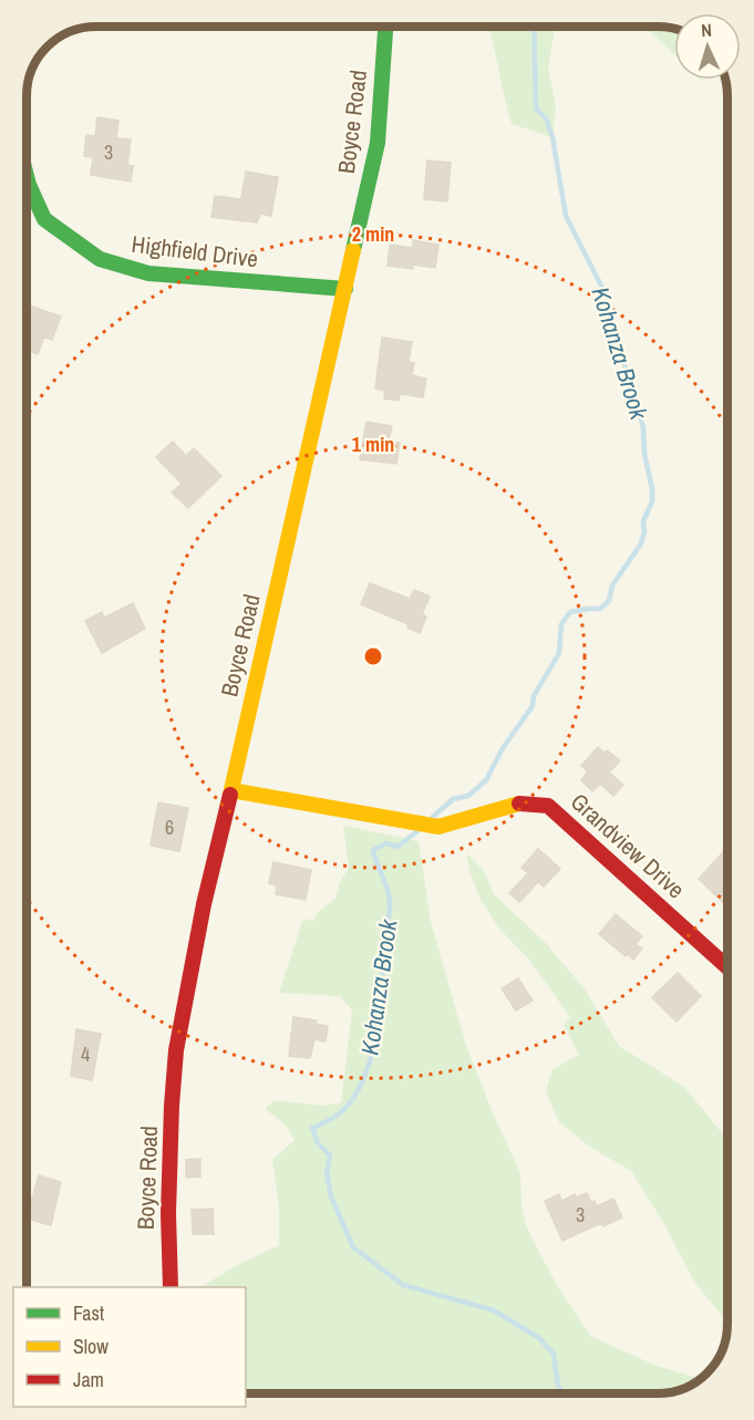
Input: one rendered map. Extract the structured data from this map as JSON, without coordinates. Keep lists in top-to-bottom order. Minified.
{"streets":{"street":["Boyce Road","Highfield Drive","Grandview Drive"]},"crossings":[["Boyce Road","Highfield Drive"],["Boyce Road","Grandview Drive"]],"water":["Kohanza Brook"],"house_numbers":["3","6","4","3"],"legend":["Fast","Slow","Jam"],"north":"top","rings":["2 min","1 min"]}
